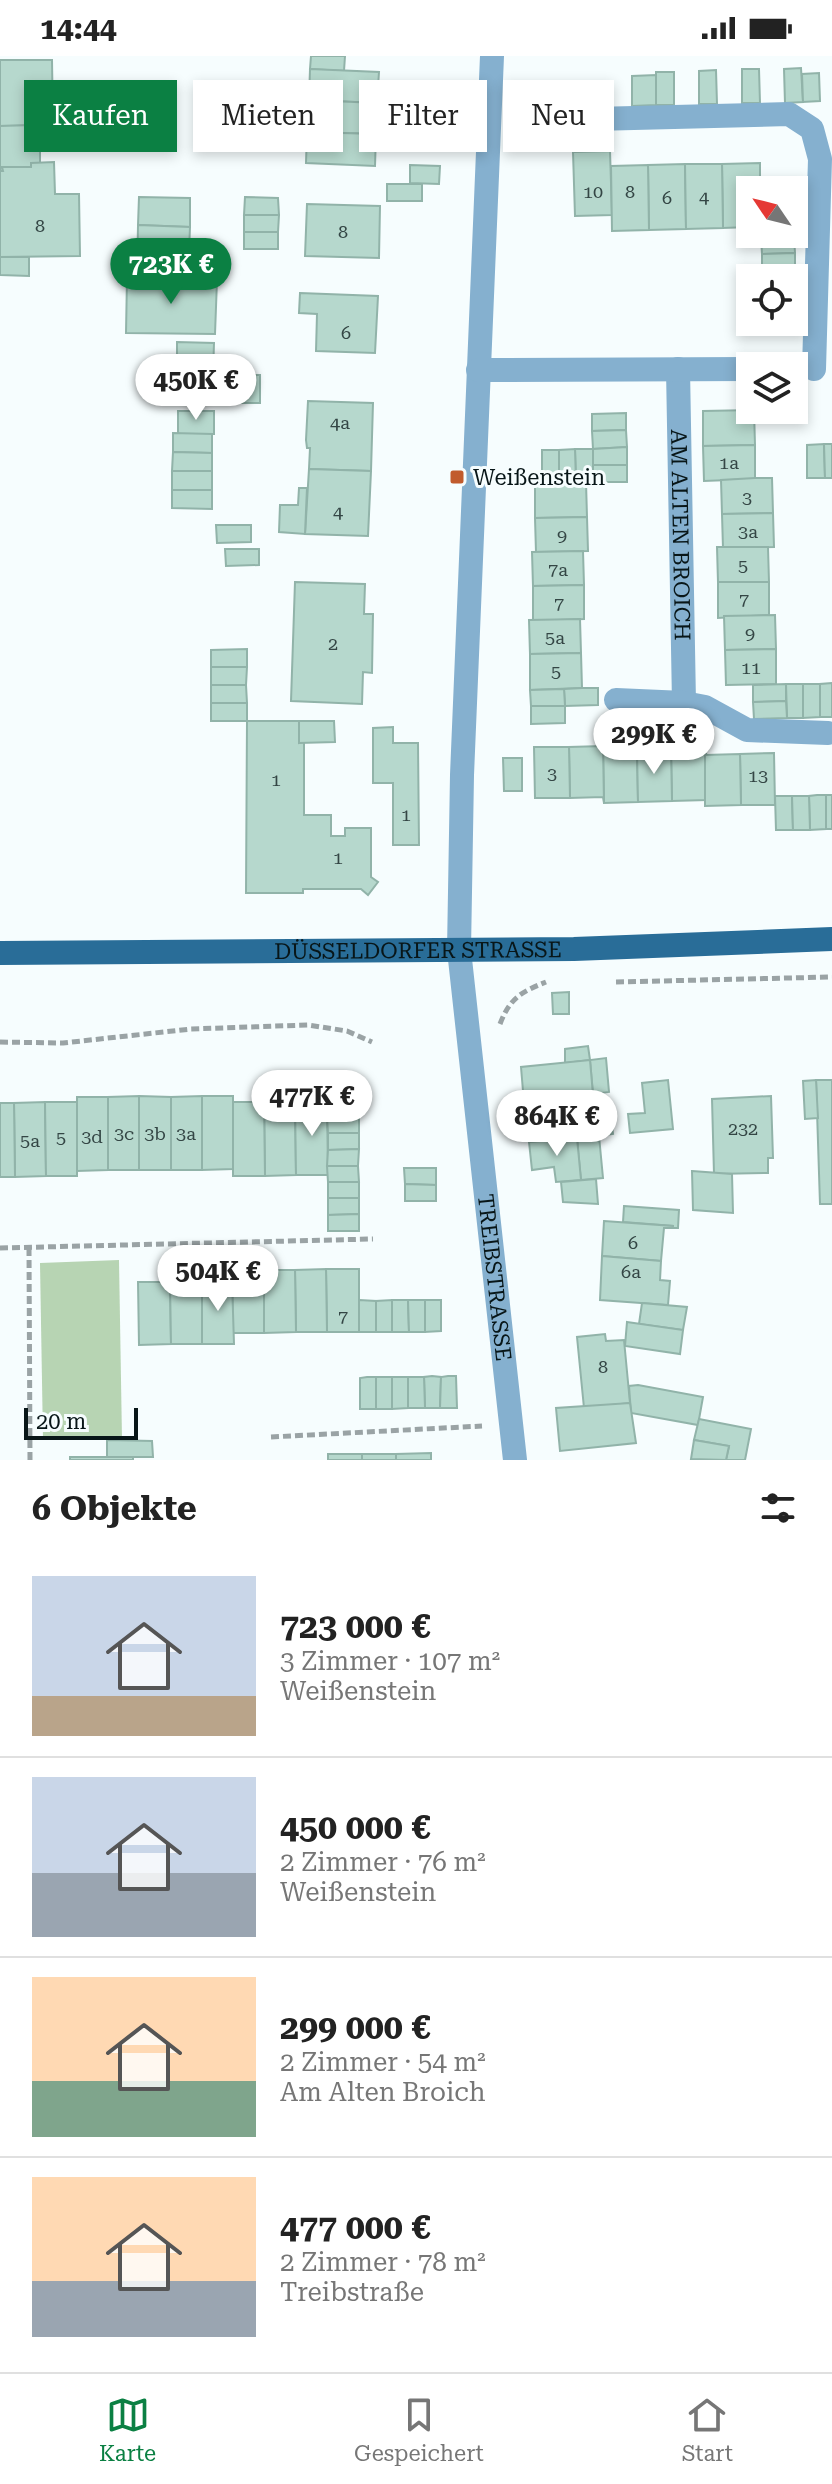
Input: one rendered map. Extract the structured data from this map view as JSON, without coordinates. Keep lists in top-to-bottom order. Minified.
{"streets":{"main road":["DÜSSELDORFER STRASSE"],"street":["AM ALTEN BROICH","TREIBSTRASSE"]},"crossings":[["DÜSSELDORFER STRASSE","TREIBSTRASSE"]],"places":{"transit":["Weißenstein"]},"house_numbers":["10","8","4","6","8","8","6","4a","1a","3","4","3a","9","5","7a","7","7","9","5a","2","11","5","3","13","1","1","1","232","3c","3b","3a","3d","5","5a","6","6a","7","8"],"scale_bar":"20 m","north":"top left","page":{"status":"14:44","chip":["Kaufen","Mieten","Filter","Neu"],"price":["723K €","450K €","299K €","477K €","864K €","504K €"],"scale":"20 m","heading":"6 Objekte","list":[{"name":"723 000 €","note":"3 Zimmer · 107 m² · Weißenstein"},{"name":"450 000 €","note":"2 Zimmer · 76 m² · Weißenstein"},{"name":"299 000 €","note":"2 Zimmer · 54 m² · Am Alten Broich"},{"name":"477 000 €","note":"2 Zimmer · 78 m² · Treibstraße"}],"tabs":["Karte","Gespeichert","Start"]}}
